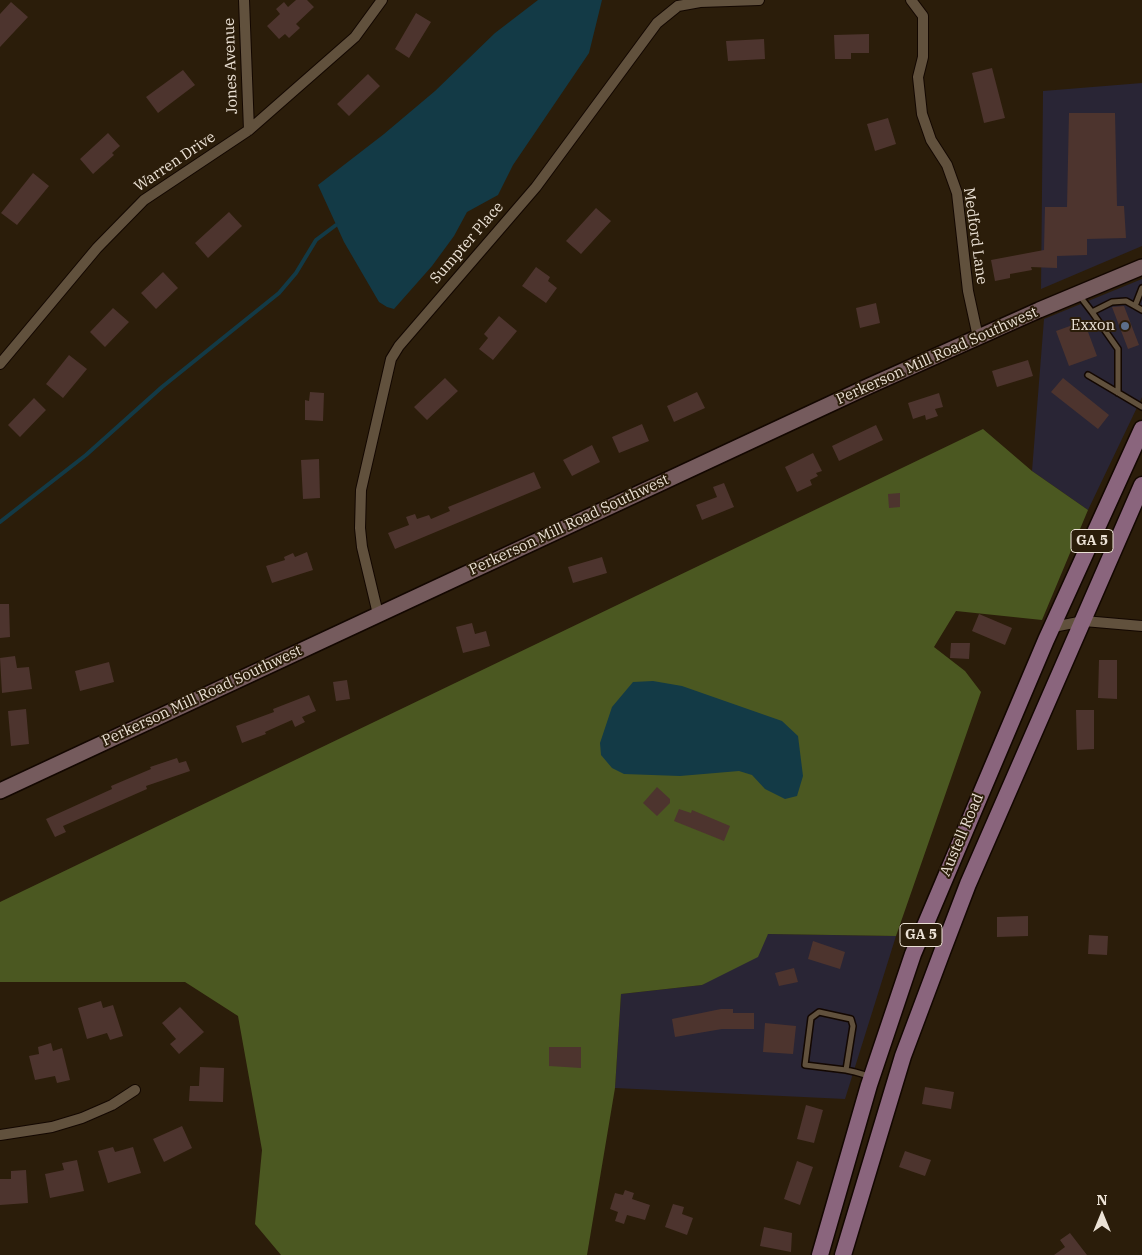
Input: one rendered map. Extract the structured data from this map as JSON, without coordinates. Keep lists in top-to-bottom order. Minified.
{"streets":{"main road":["GA 5","Austell Road"],"street":["Jones Avenue","Warren Drive","Medford Lane","Sumpter Place","Perkerson Mill Road Southwest"]},"crossings":[["Jones Avenue","Warren Drive"],["Medford Lane","Perkerson Mill Road Southwest"],["Sumpter Place","Perkerson Mill Road Southwest"]],"places":["Exxon"],"north":"top"}
